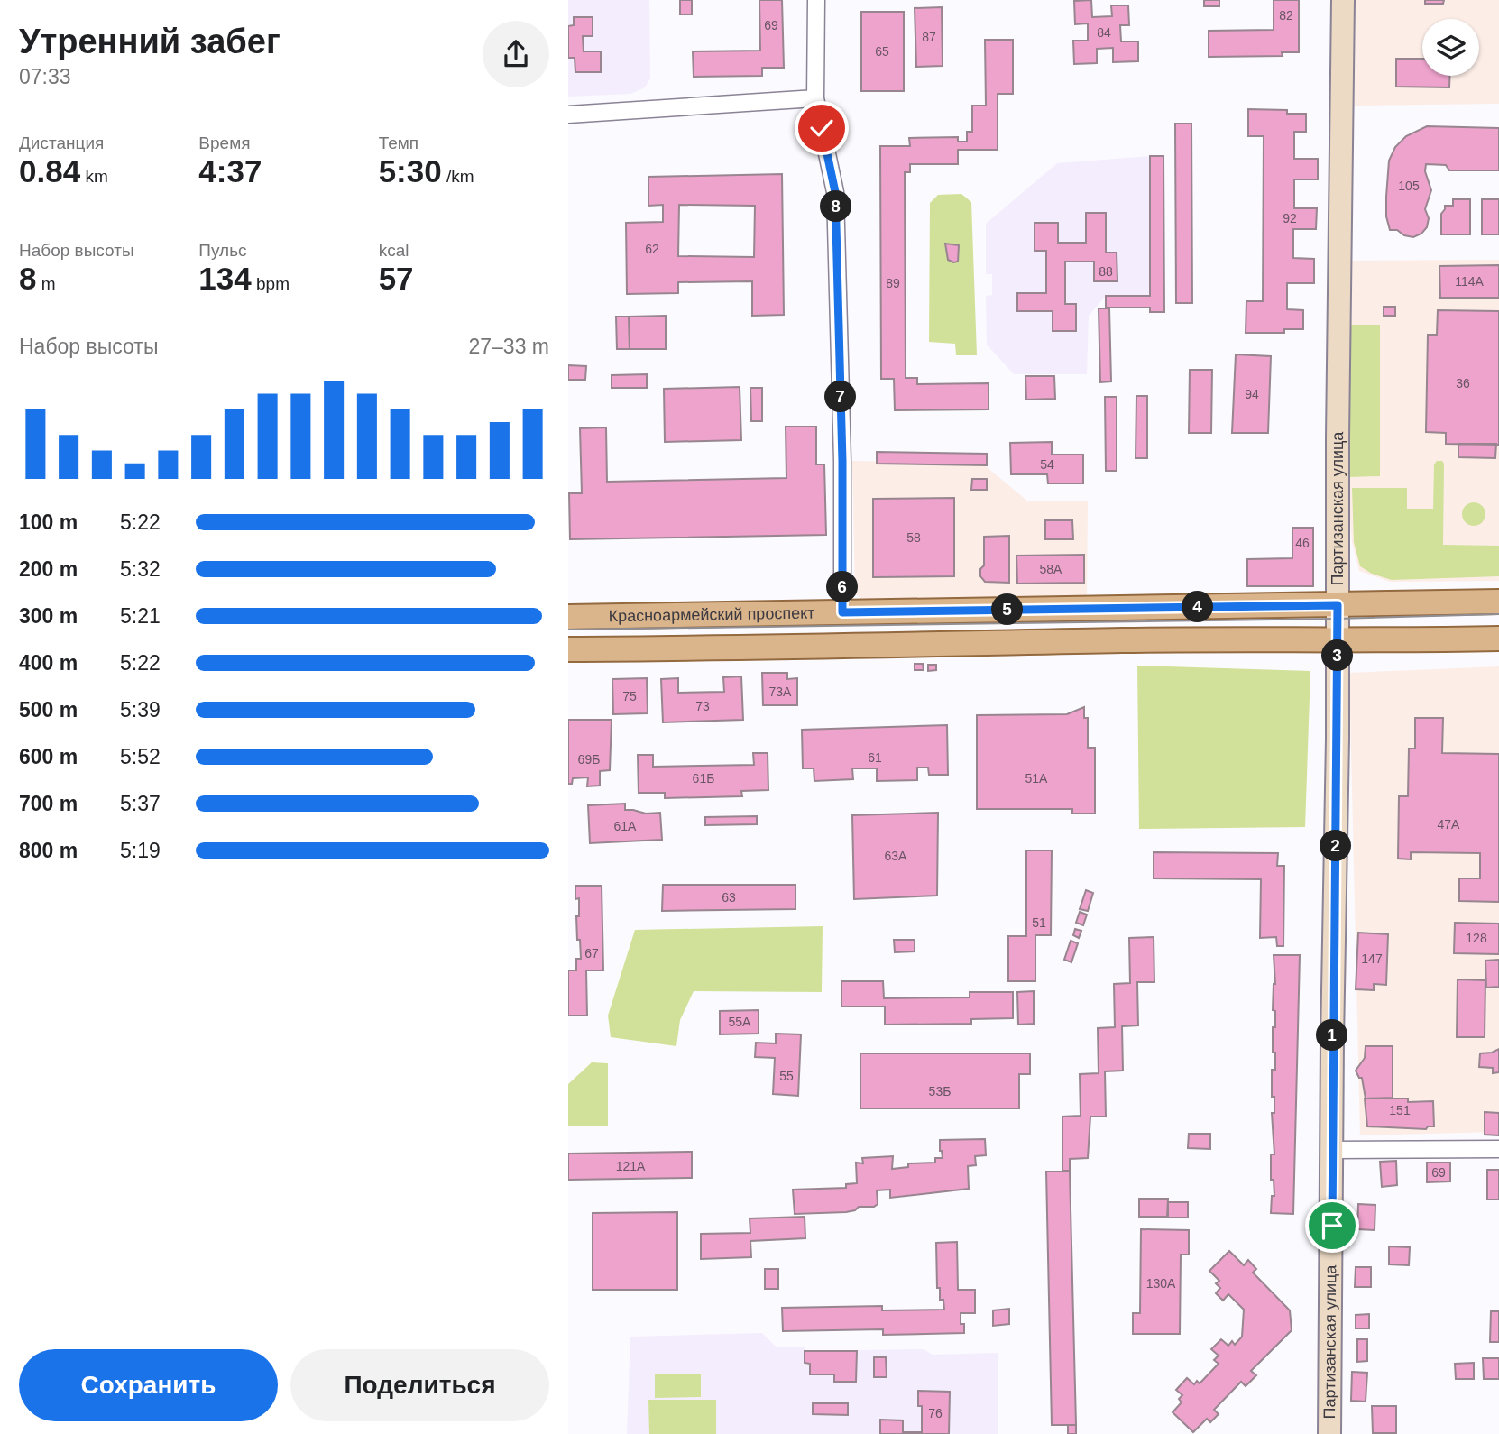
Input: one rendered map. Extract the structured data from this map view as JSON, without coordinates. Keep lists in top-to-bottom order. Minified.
{"streets":{"main road":["Партизанская улица","Красноармейский проспект"]},"crossings":[["Партизанская улица","Красноармейский проспект"]],"house_numbers":["82","69","84","87","65","105","92","62","88","114А","89","36","94","54","58","46","58А","73А","75","73","61","69Б","61Б","51А","47А","61А","63А","63","51","128","67","147","55А","55","53Б","151","121А","69","130А","76"],"page":{"heading":["Утренний забег","07:33"],"stats":[["Дистанция","0.84 km"],["Время","4:37"],["Темп","5:30 /km"],["Набор высоты","8 m"],["Пульс","134 bpm"],["kcal","57"]],"pins":["8","7","6","4","5","3","2","1"],"chart":["Набор высоты","27–33 m"],"list":[{"name":"100 m","note":"5:22"},{"name":"200 m","note":"5:32"},{"name":"300 m","note":"5:21"},{"name":"400 m","note":"5:22"},{"name":"500 m","note":"5:39"},{"name":"600 m","note":"5:52"},{"name":"700 m","note":"5:37"},{"name":"800 m","note":"5:19"}],"buttons":["Сохранить","Поделиться"]}}
